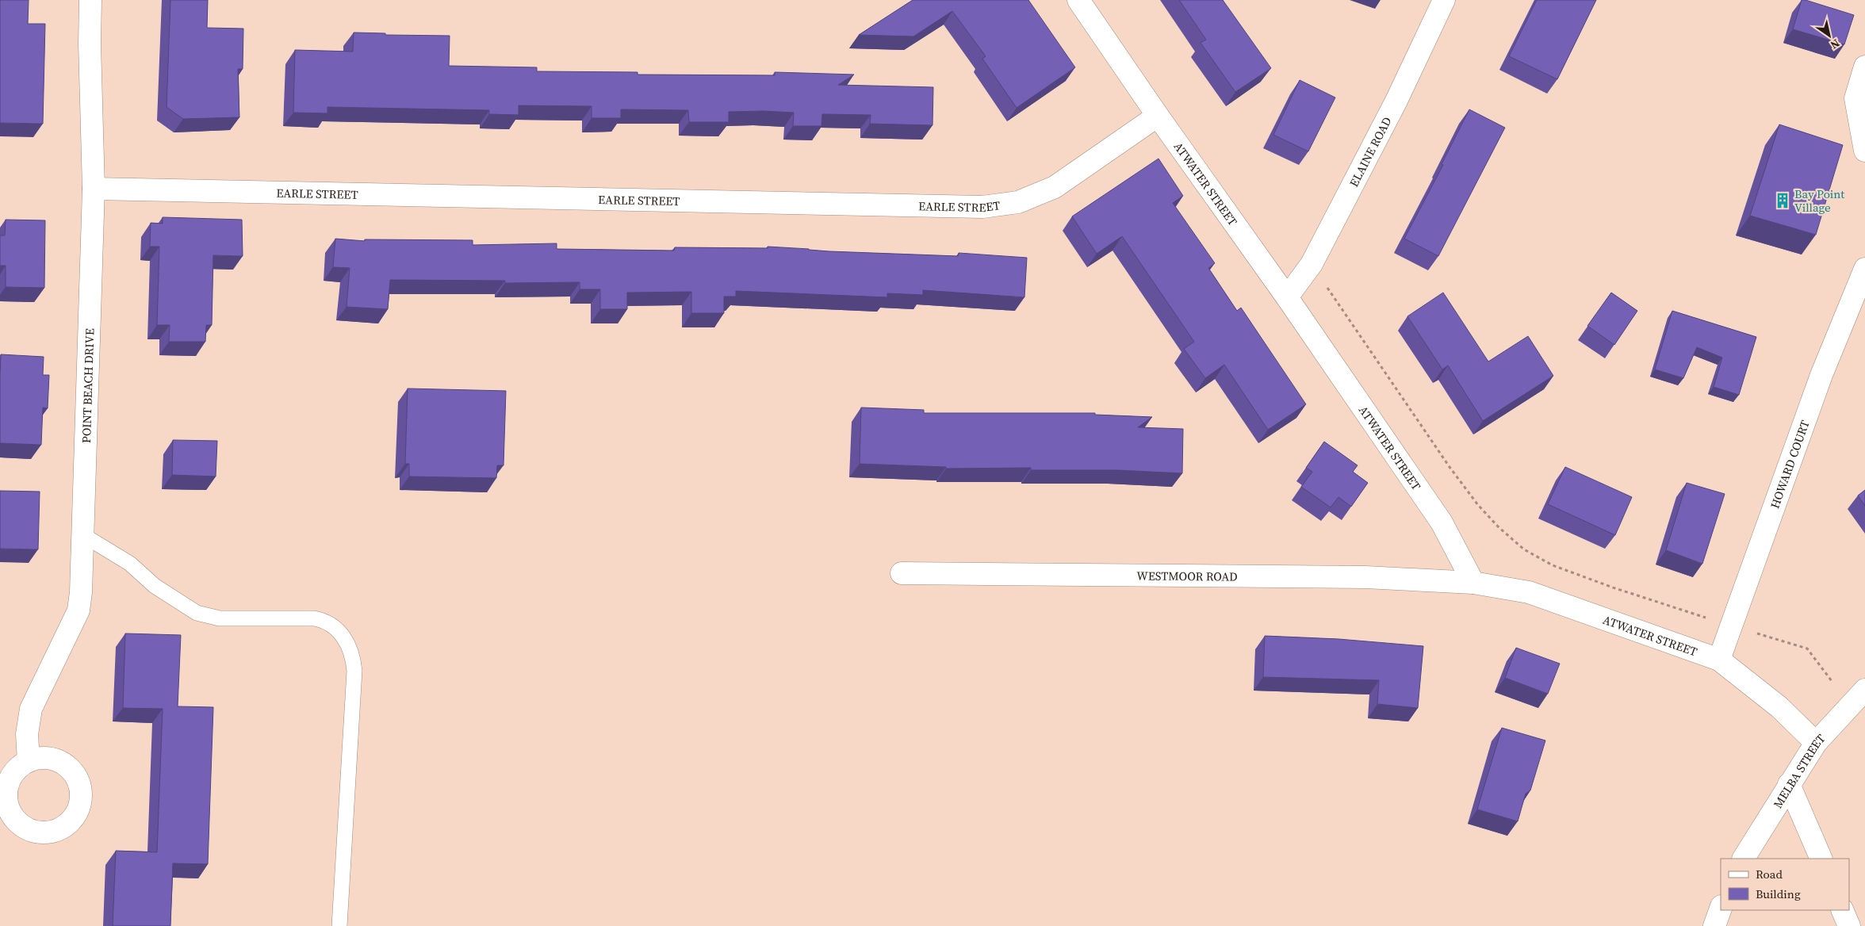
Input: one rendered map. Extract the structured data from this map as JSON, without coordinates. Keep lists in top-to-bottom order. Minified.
{"streets":{"street":["ELAINE ROAD","ATWATER STREET","EARLE STREET","POINT BEACH DRIVE","HOWARD COURT","WESTMOOR ROAD","MELBA STREET"]},"crossings":[["ELAINE ROAD","ATWATER STREET"],["ATWATER STREET","EARLE STREET"],["ATWATER STREET","HOWARD COURT"],["ATWATER STREET","WESTMOOR ROAD"],["ATWATER STREET","MELBA STREET"],["EARLE STREET","POINT BEACH DRIVE"]],"places":{"building":["Bay Point Village"]},"legend":["Road","Building"],"north":"bottom right"}
